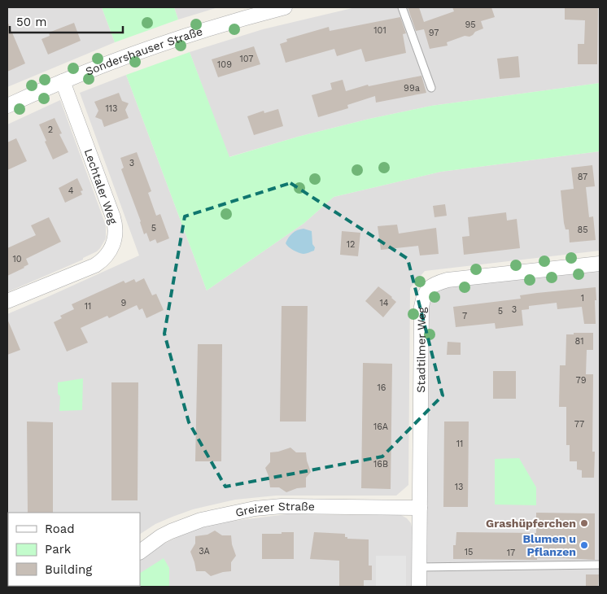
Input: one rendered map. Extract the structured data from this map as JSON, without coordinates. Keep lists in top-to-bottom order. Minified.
{"streets":{"street":["Sondershauser Straße","Lechtaler Weg","Stadtilmer Weg","Greizer Straße"]},"crossings":[["Sondershauser Straße","Lechtaler Weg"],["Stadtilmer Weg","Greizer Straße"]],"places":["Grashüpferchen","Blumen u Pflanzen"],"house_numbers":["95","101","97","107","109","99a","113","2","3","87","4","5","85","12","10","1","9","14","11","3","5","7","81","79","16","77","16A","11","16B","13","3A","15","17"],"legend":["Road","Park","Building"],"scale_bar":"50 m"}
